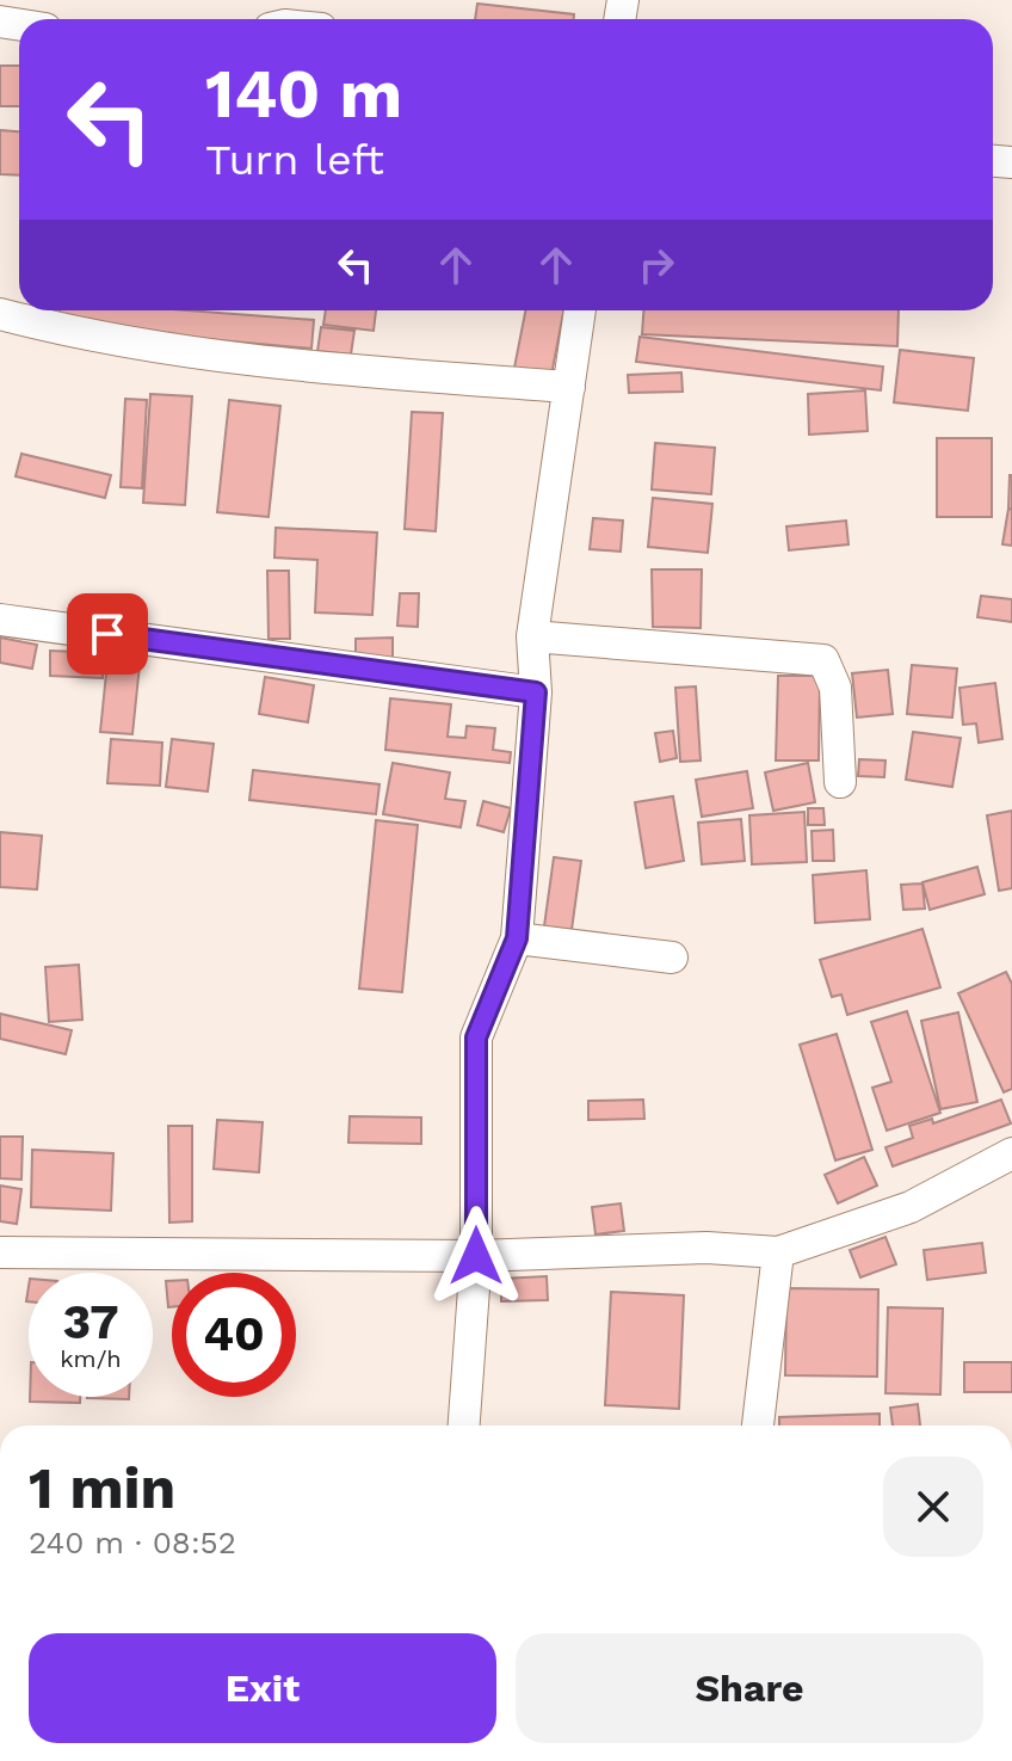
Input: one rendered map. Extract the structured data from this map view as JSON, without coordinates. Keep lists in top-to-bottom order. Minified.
{"page":{"turn":["140 m","Turn left"],"speed":"37 km/h","limit":"40","heading":["1 min","240 m · 08:52"],"buttons":["Exit","Share"]}}
